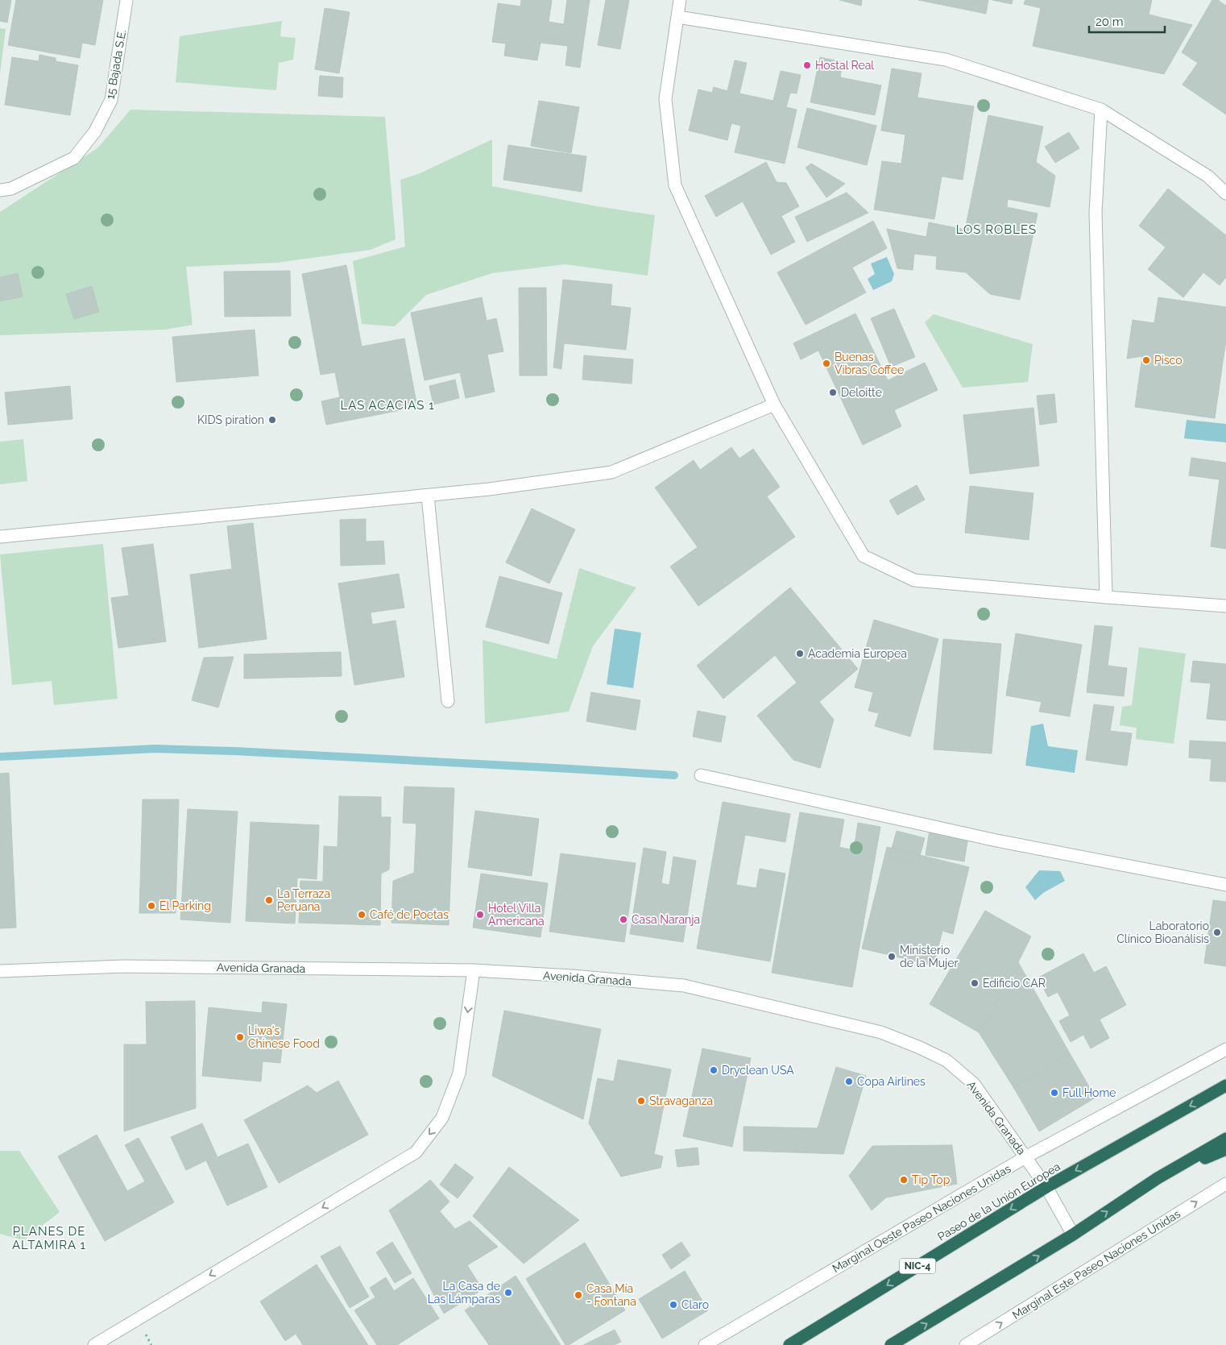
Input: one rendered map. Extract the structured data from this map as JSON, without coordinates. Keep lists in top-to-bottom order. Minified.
{"streets":{"highway":["Paseo de la Unión Europea","NIC-4"],"street":["15 Bajada S.E.","Avenida Granada","Marginal Oeste Paseo Naciones Unidas","Marginal Este Paseo Naciones Unidas"]},"crossings":[["Avenida Granada","Paseo de la Unión Europea"],["Avenida Granada","Marginal Oeste Paseo Naciones Unidas"]],"one_way":["Marginal Este Paseo Naciones Unidas"],"districts":["LOS ROBLES","LAS ACACIAS 1","PLANES DE ALTAMIRA 1"],"places":["Hostal Real","Pisco","Buenas Vibras Coffee","Deloitte","KIDS piration","Academia Europea","La Terraza Peruana","El Parking","Café de Poetas","Hotel Villa Americana","Casa Naranja","Laboratorio Clínico Bioanálisis","Ministerio de la Mujer","Edificio CAR","Liwa's Chinese Food","Dryclean USA","Copa Airlines","Full Home","Stravaganza","Tip Top","La Casa de Las Lámparas","Casa Mía - Fontana","Claro"],"scale_bar":"20 m"}
